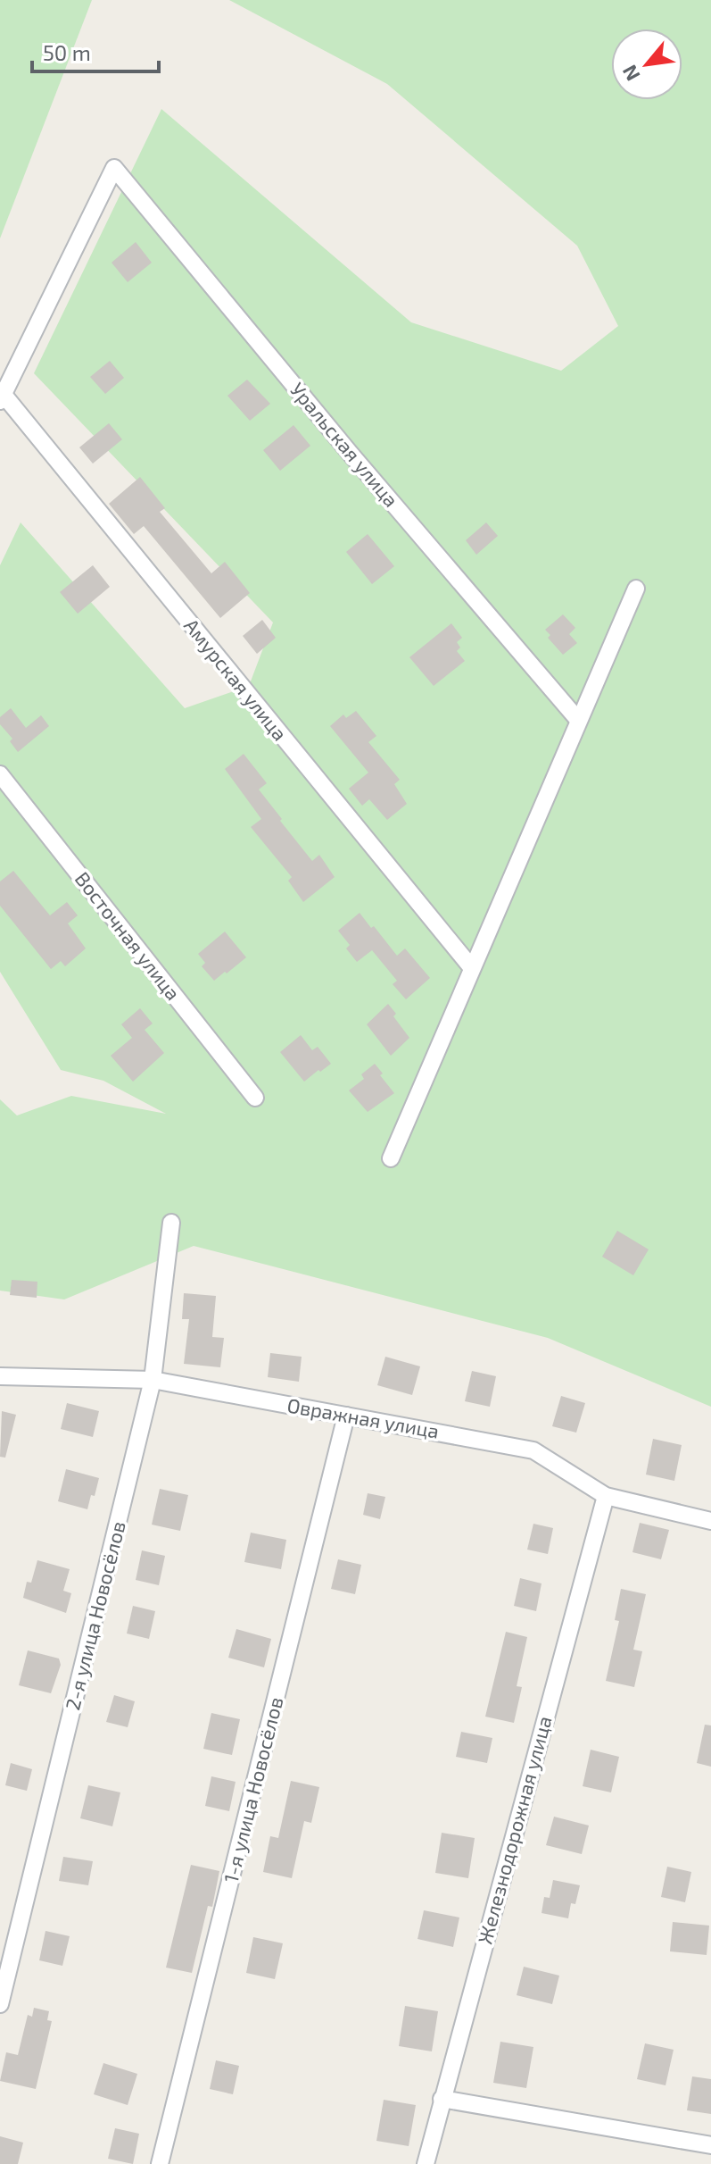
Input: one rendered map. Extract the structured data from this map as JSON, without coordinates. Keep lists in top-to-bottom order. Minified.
{"streets":{"street":["Уральская улица","Амурская улица","Восточная улица","Овражная улица","2-я улица Новосёлов","1-я улица Новосёлов","Железнодорожная улица"]},"crossings":[["Уральская улица","Амурская улица"],["Овражная улица","2-я улица Новосёлов"],["Овражная улица","1-я улица Новосёлов"],["Овражная улица","Железнодорожная улица"]],"scale_bar":"50 m","north":"bottom left"}
